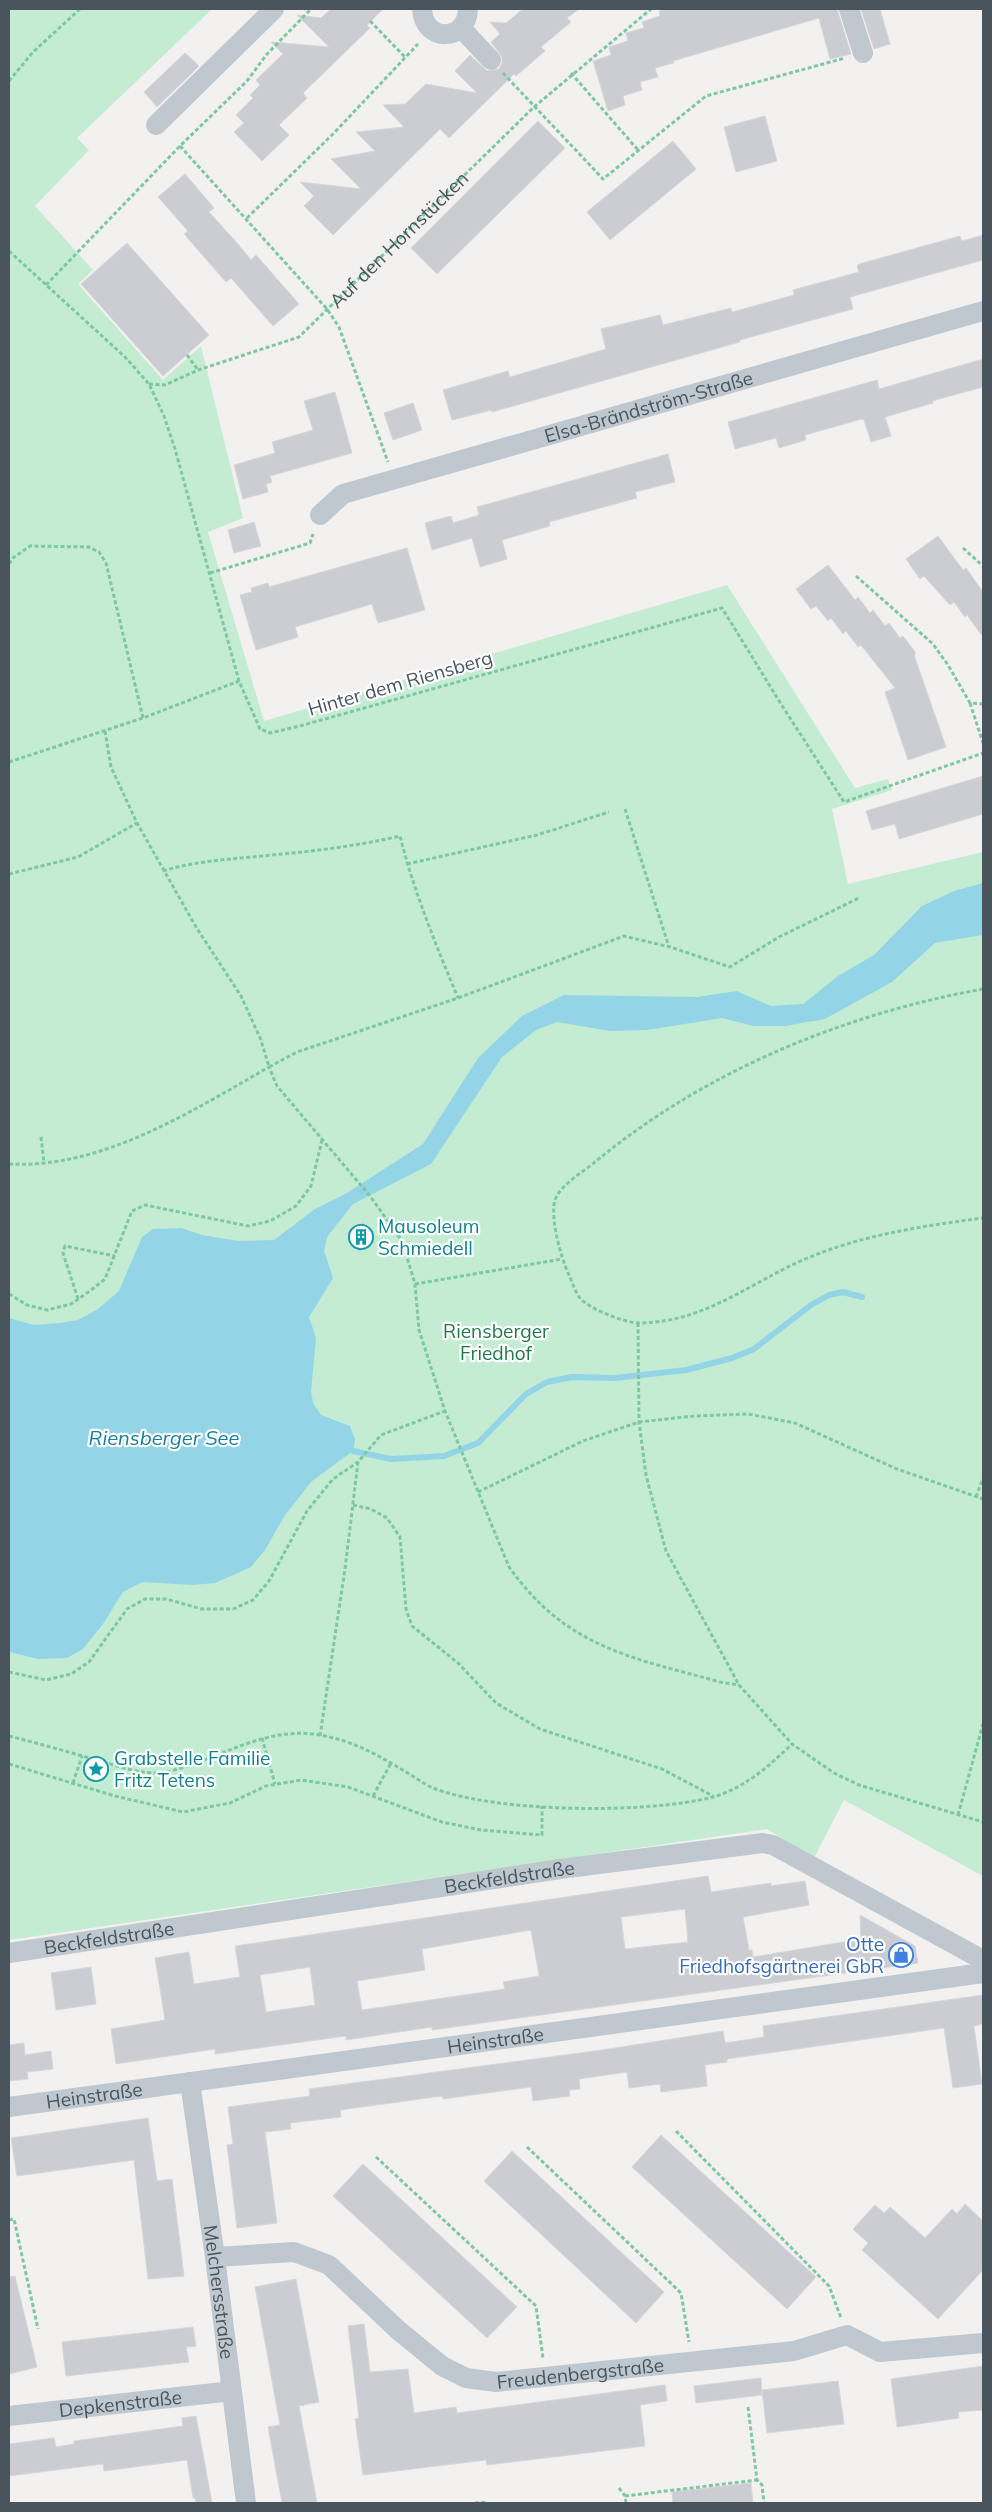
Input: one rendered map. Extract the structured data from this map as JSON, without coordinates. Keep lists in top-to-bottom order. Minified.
{"streets":{"street":["Elsa-Brändström-Straße","Beckfeldstraße","Heinstraße","Melchersstraße","Freudenbergstraße","Depkenstraße"],"path":["Auf den Hornstücken","Hinter dem Riensberg"]},"crossings":[["Heinstraße","Melchersstraße"],["Melchersstraße","Freudenbergstraße"],["Melchersstraße","Depkenstraße"]],"water":["Riensberger See"],"parks":["Riensberger Friedhof"],"places":{"building":["Mausoleum Schmiedell"],"place":["Grabstelle Familie Fritz Tetens"],"shop":["Otte Friedhofsgärtnerei GbR"]}}
